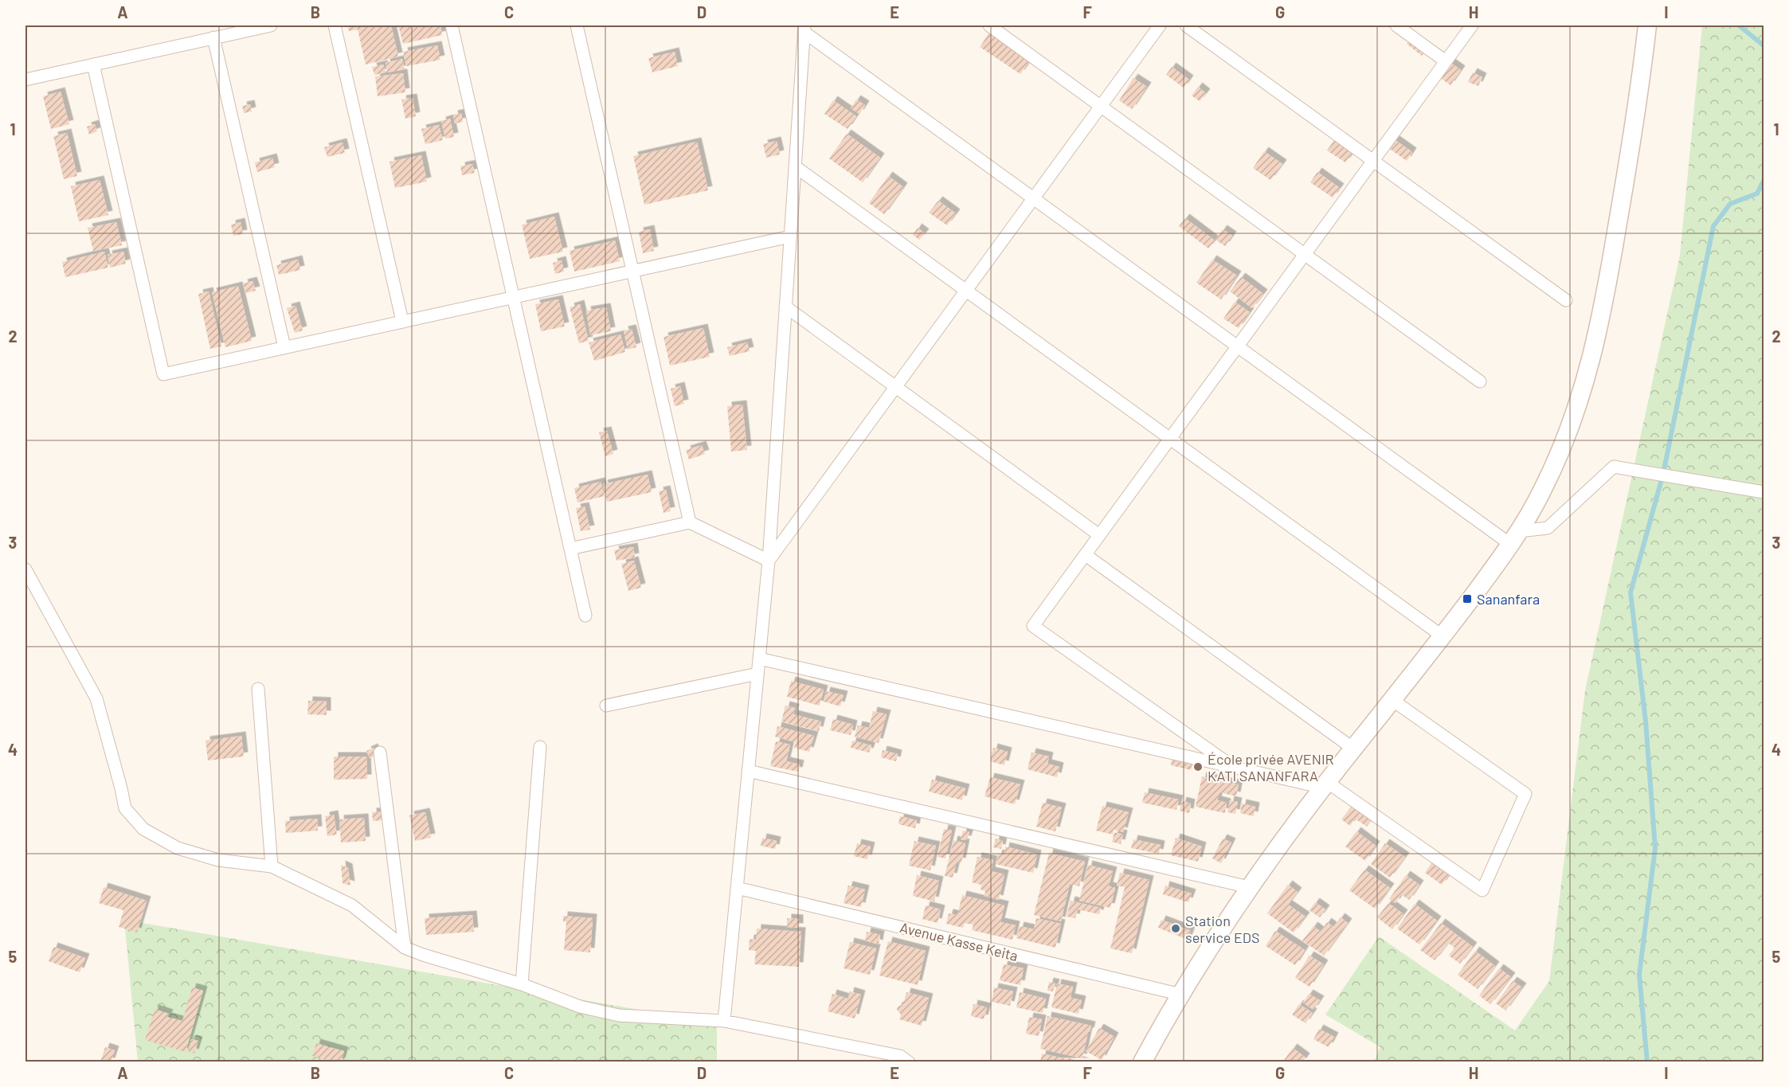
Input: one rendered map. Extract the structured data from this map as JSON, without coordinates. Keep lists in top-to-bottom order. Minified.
{"streets":{"street":["Avenue Kasse Keita"]},"places":{"transit":["Sananfara"],"other":["École privée AVENIR KATI SANANFARA","Station service EDS"]},"grid":{"columns":["A","B","C","D","E","F","G","H","I"],"rows":["1","2","3","4","5"]}}
